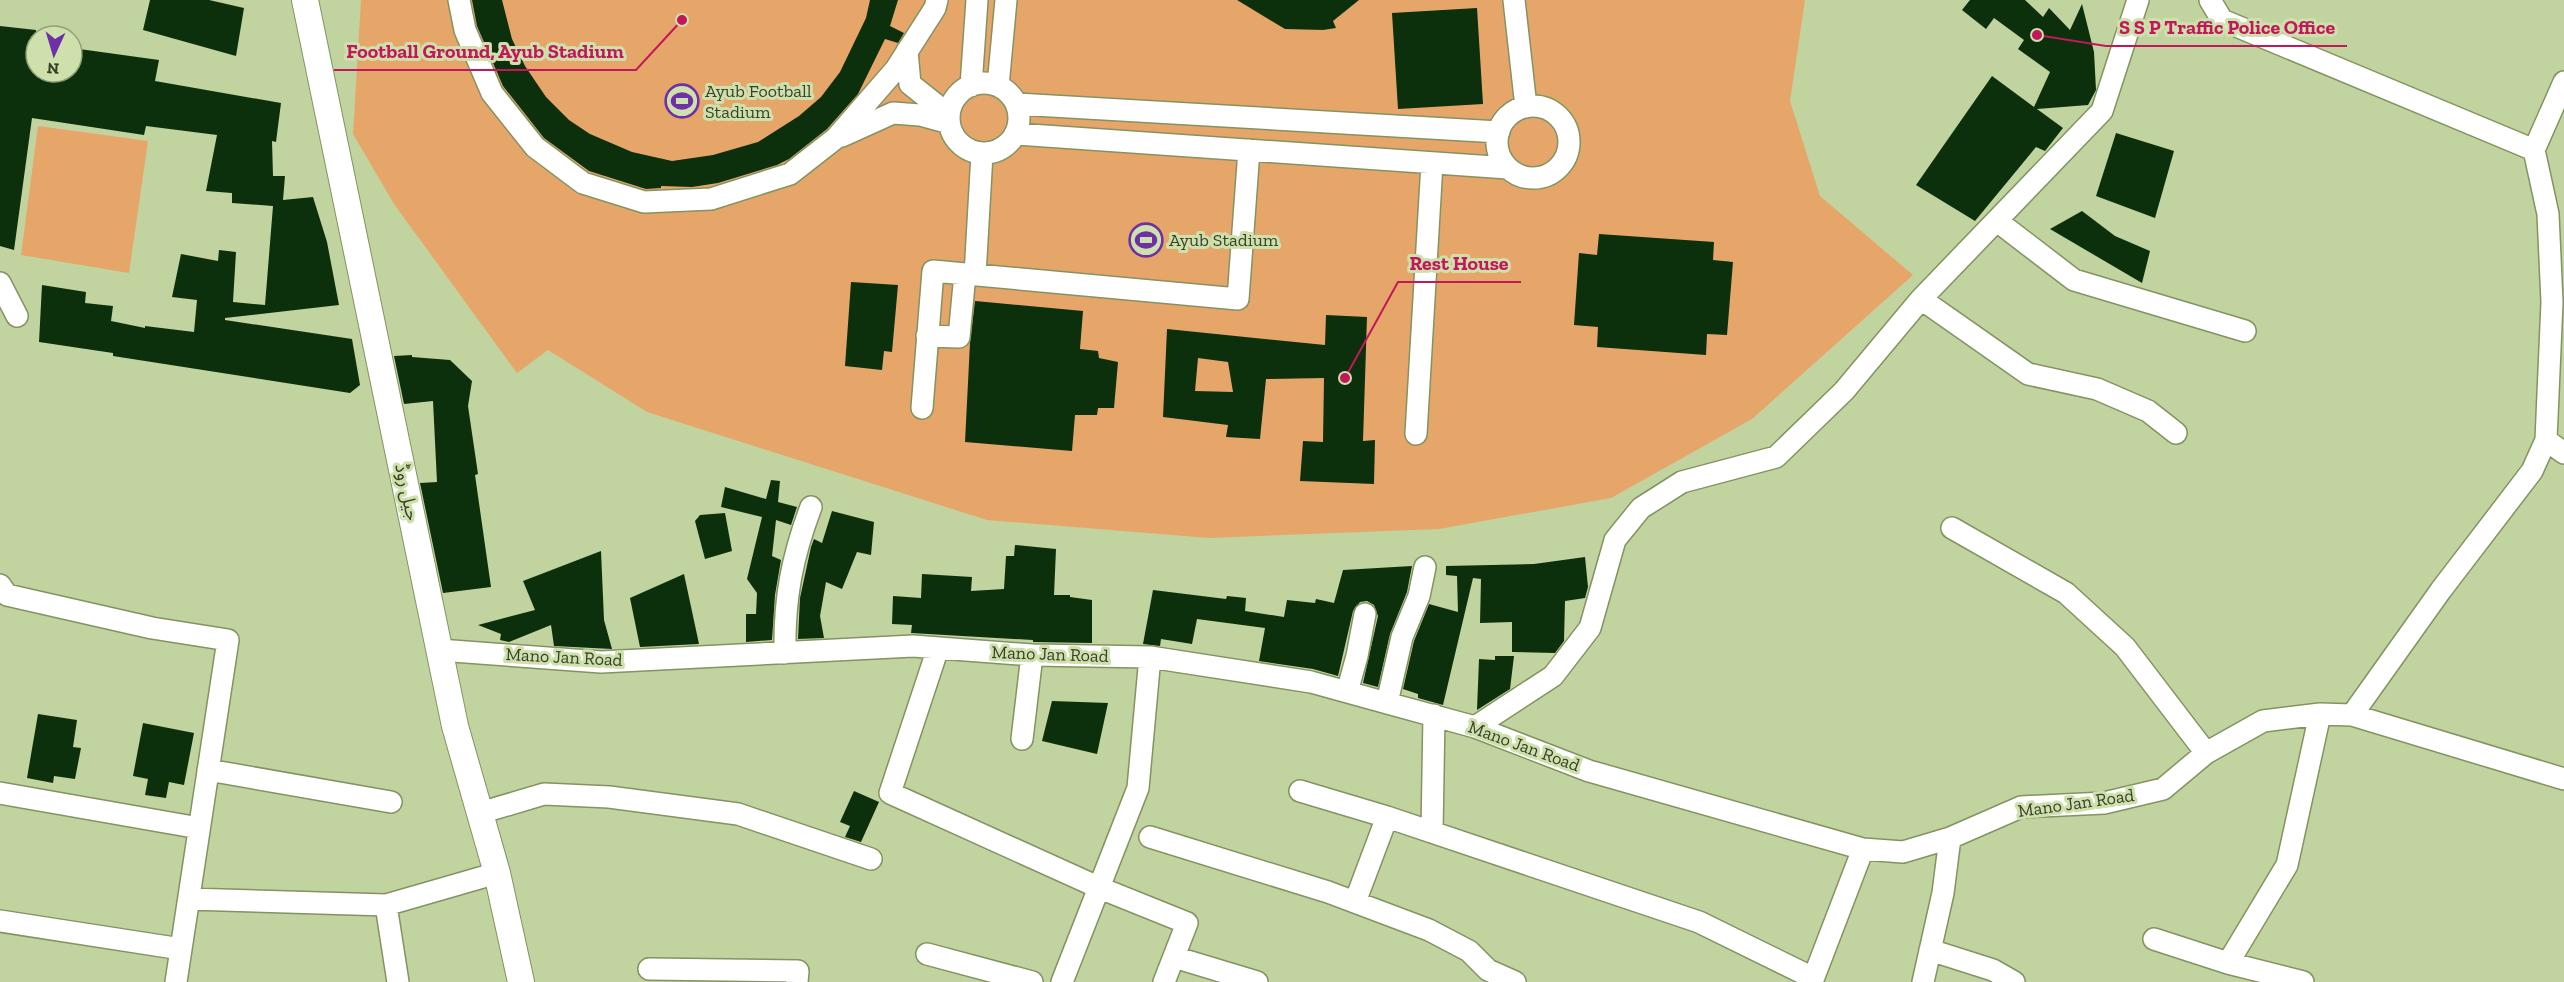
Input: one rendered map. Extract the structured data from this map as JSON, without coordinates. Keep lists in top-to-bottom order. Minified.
{"streets":{"main road":["جیل روڈ"],"street":["Mano Jan Road"]},"crossings":[["جیل روڈ","Mano Jan Road"]],"places":{"other":["Football Ground, Ayub Stadium","S S P Traffic Police Office","Rest House"],"sports":["Ayub Football Stadium","Ayub Stadium"]},"north":"bottom"}
